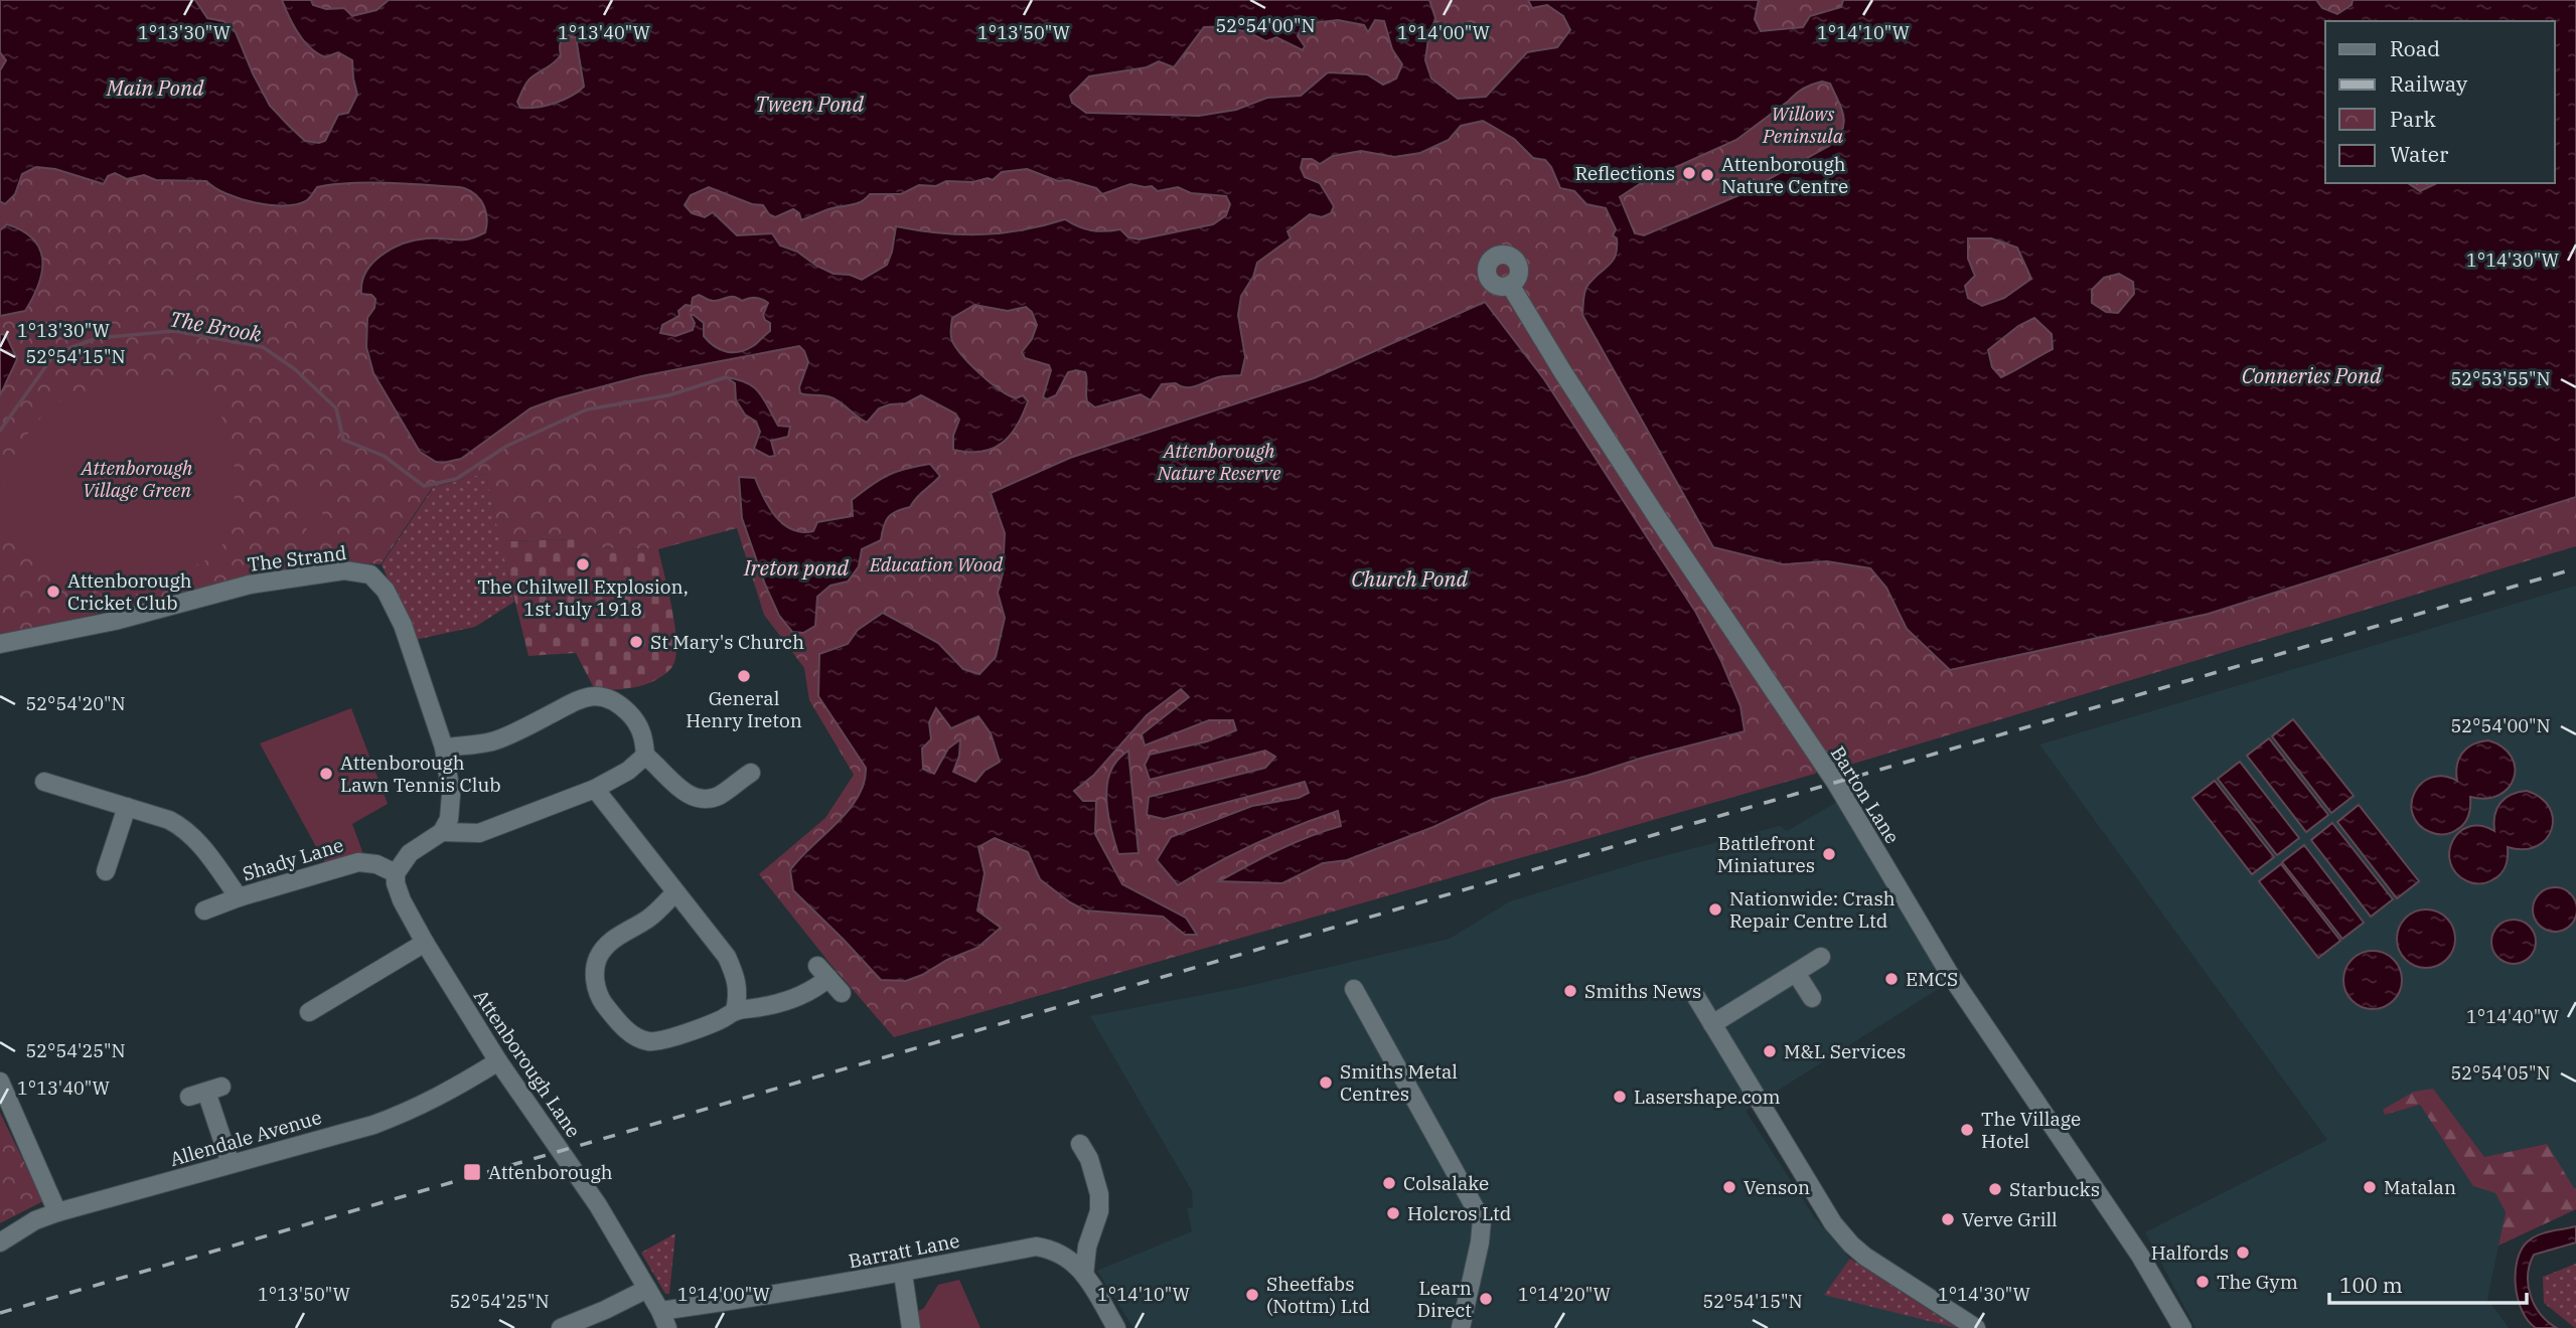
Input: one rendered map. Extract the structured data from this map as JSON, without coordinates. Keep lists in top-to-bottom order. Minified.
{"streets":{"street":["The Strand","Barton Lane","Shady Lane","Attenborough Lane","Allendale Avenue","Barratt Lane"]},"crossings":[["Shady Lane","Attenborough Lane"],["Attenborough Lane","Allendale Avenue"],["Attenborough Lane","Barratt Lane"]],"water":["Main Pond","Tween Pond","The Brook","Conneries Pond","Ireton pond","Church Pond"],"parks":["Willows Peninsula","Attenborough Nature Reserve","Attenborough Village Green","Education Wood"],"places":{"other":["Reflections","Attenborough Nature Centre","The Chilwell Explosion, 1st July 1918","Attenborough Cricket Club","St Mary's Church","General Henry Ireton","Attenborough Lawn Tennis Club","Battlefront Miniatures","Nationwide: Crash Repair Centre Ltd","EMCS","Smiths News","M&L Services","Smiths Metal Centres","Lasershape.com","The Village Hotel","Colsalake","Venson","Matalan","Starbucks","Holcros Ltd","Verve Grill","Halfords","The Gym","Sheetfabs (Nottm) Ltd","Learn Direct"],"transit":["Attenborough"]},"legend":["Road","Railway","Park","Water"],"scale_bar":"100 m","coordinates":["52°54'00\"N","1°13'30\"W","1°13'40\"W","1°13'50\"W","1°14'00\"W","1°14'10\"W","1°14'30\"W","52°54'15\"N","52°53'55\"N","52°54'20\"N","1°14'40\"W","52°54'25\"N","52°54'05\"N","1°14'20\"W"]}
